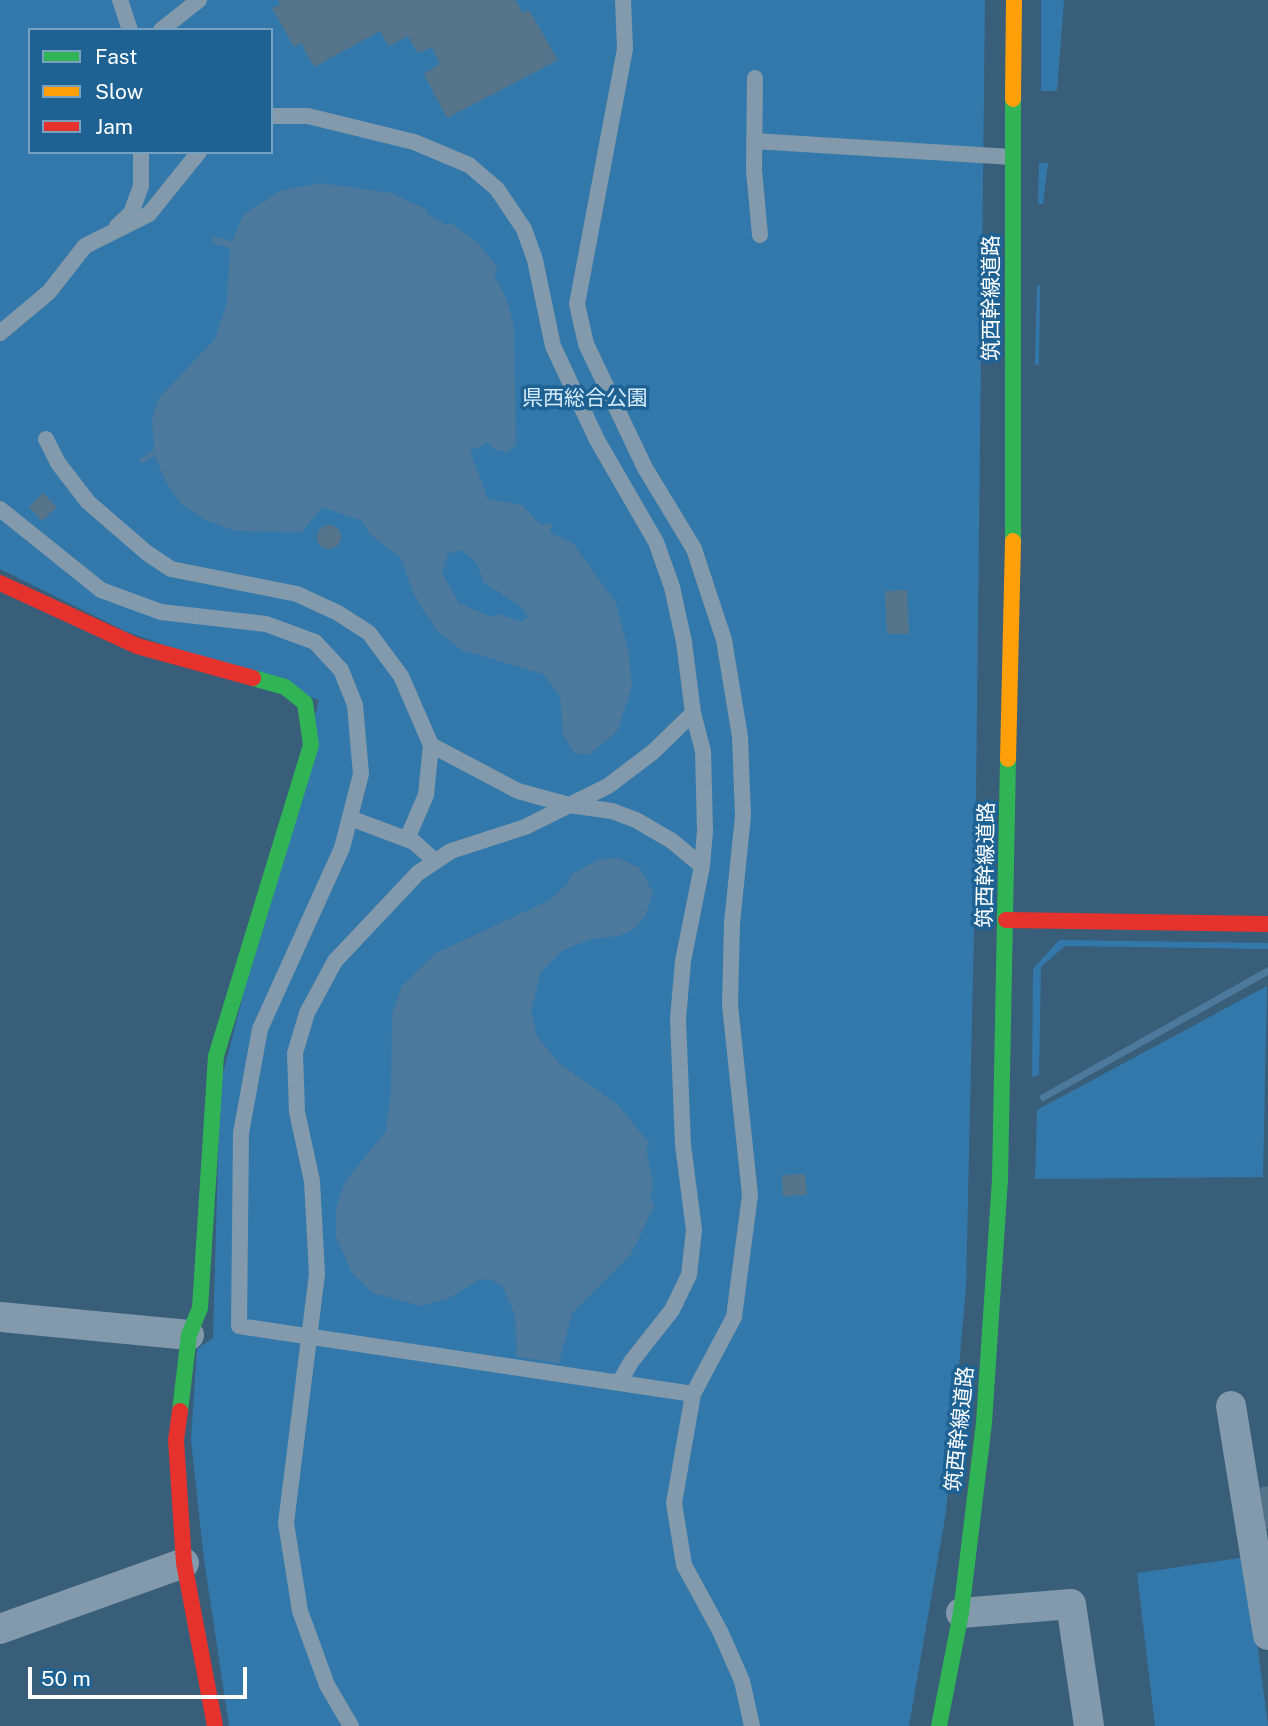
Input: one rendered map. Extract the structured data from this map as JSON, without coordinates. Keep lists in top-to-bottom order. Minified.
{"streets":{"street":["筑西幹線道路"]},"parks":["県西総合公園"],"legend":["Fast","Slow","Jam"],"scale_bar":"50 m"}
